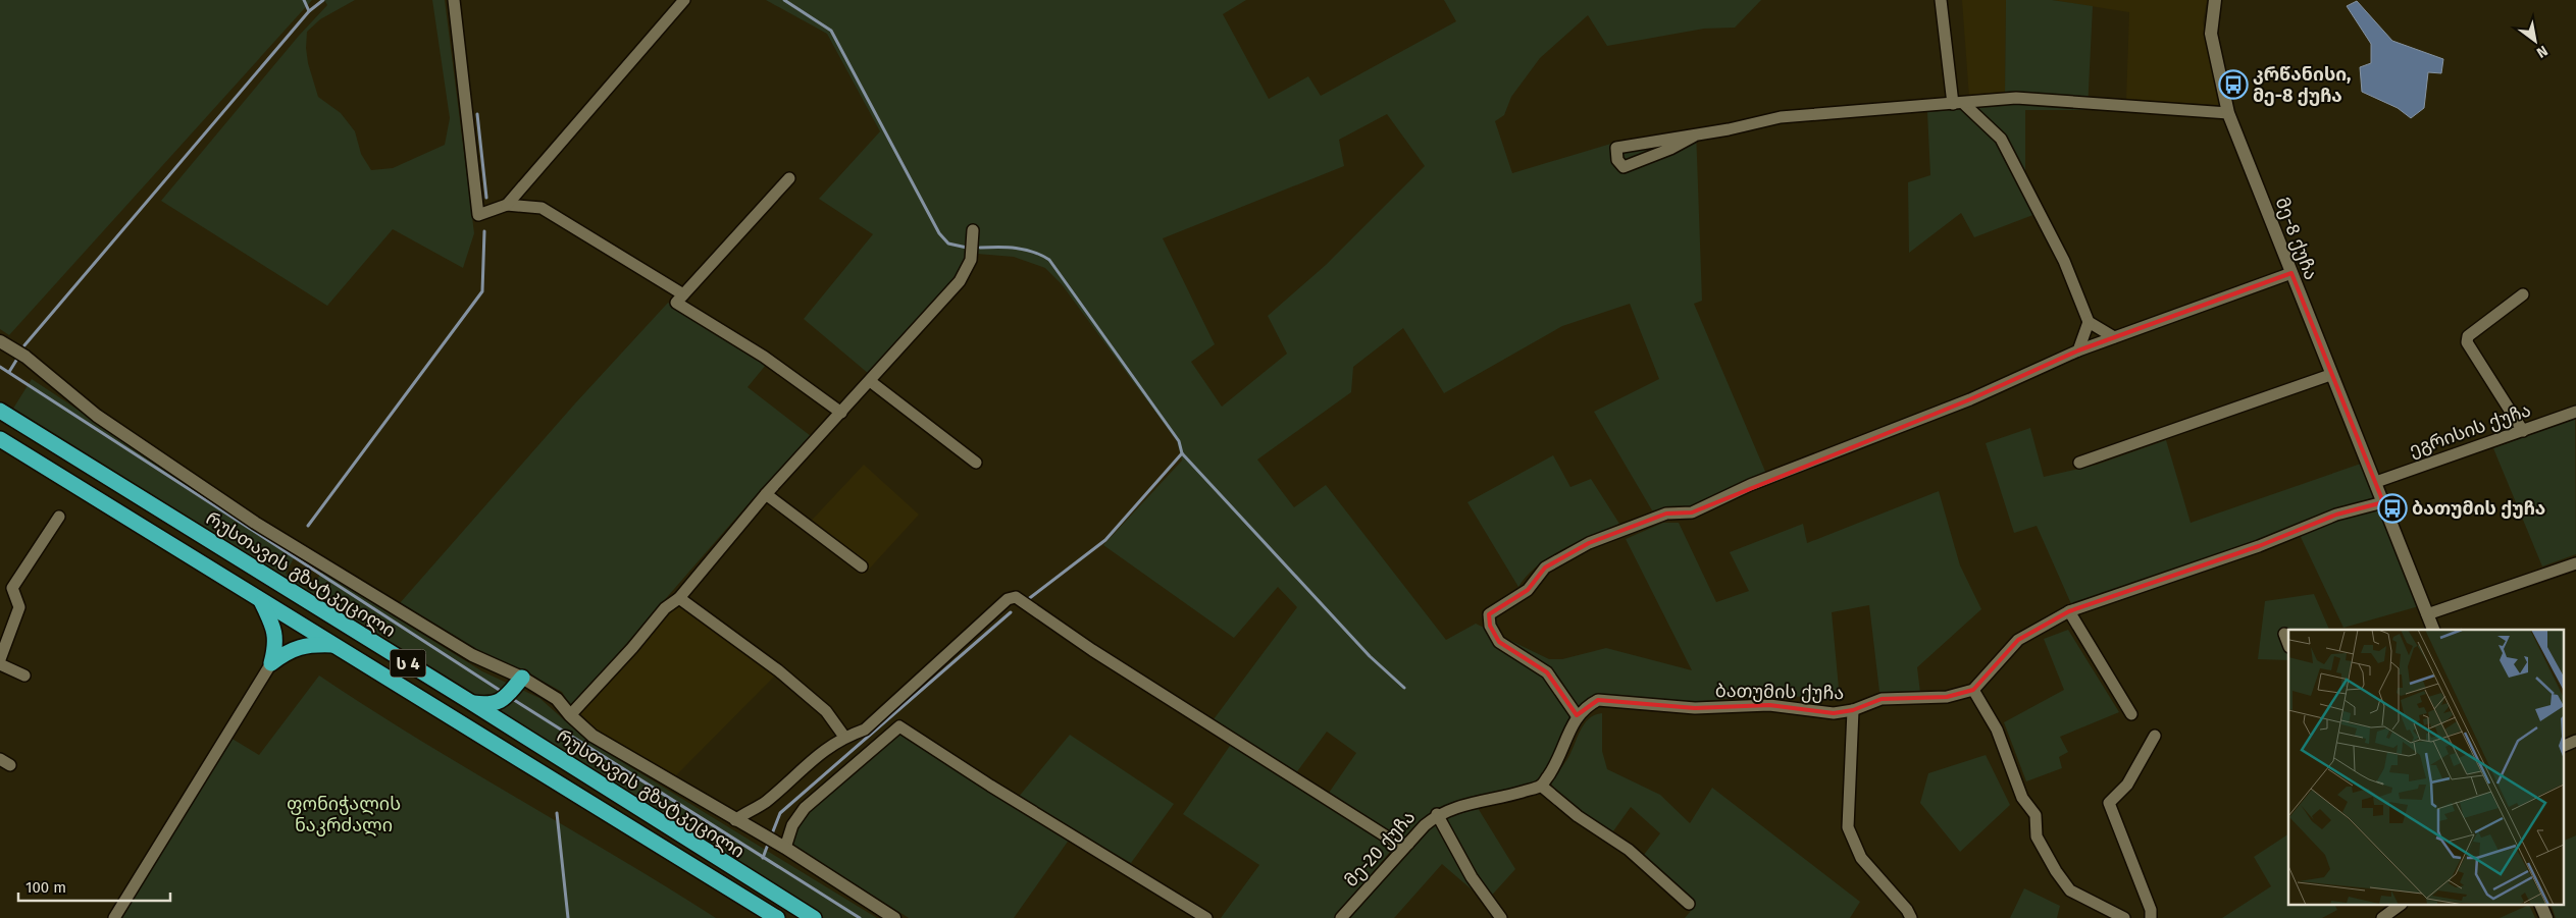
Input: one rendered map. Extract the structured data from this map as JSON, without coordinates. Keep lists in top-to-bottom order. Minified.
{"streets":{"highway":["რუსთავის გზატკეცილი","ს 4"],"street":["მე-8 ქუჩა","ეგრისის ქუჩა","ბათუმის ქუჩა","მე-20 ქუჩა"]},"crossings":[["მე-8 ქუჩა","ეგრისის ქუჩა"]],"parks":["ფონიჭალის ნაკრძალი"],"places":{"bus stop":["კრწანისი, მე-8 ქუჩა","ბათუმის ქუჩა"]},"scale_bar":"100 m","north":"bottom right"}
